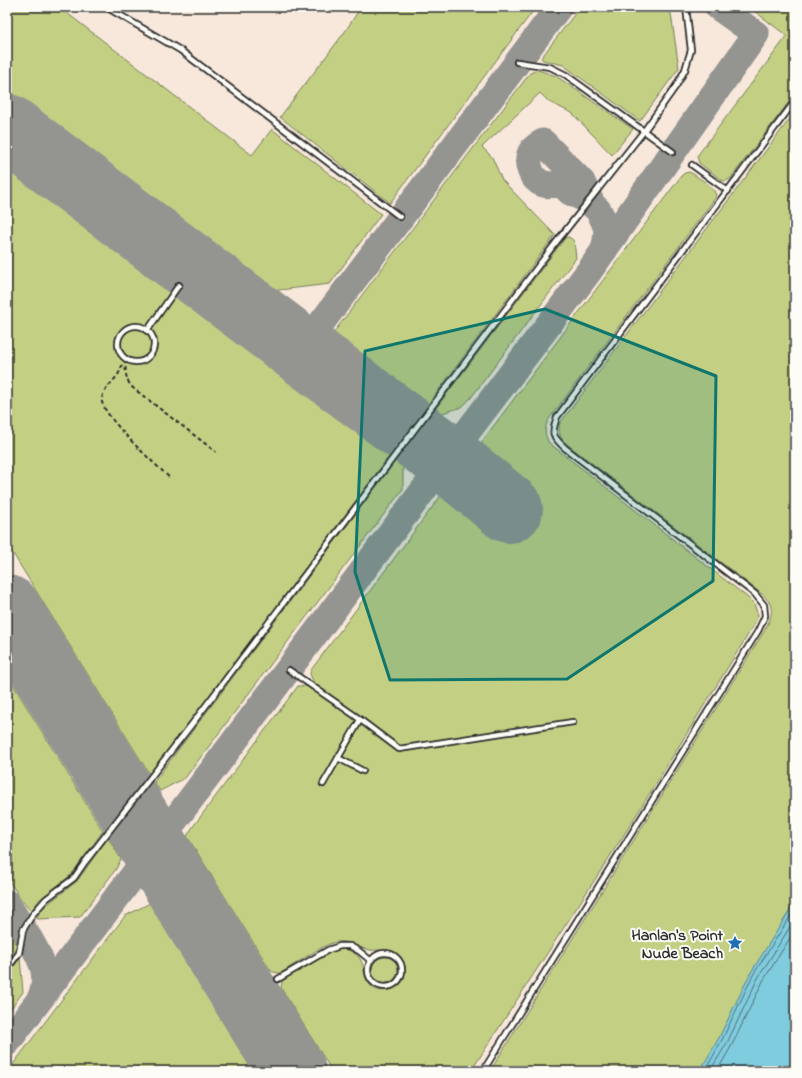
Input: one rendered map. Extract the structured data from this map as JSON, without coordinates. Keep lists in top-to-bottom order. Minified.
{"places":{"place":["Hanlan's Point Nude Beach"]}}
